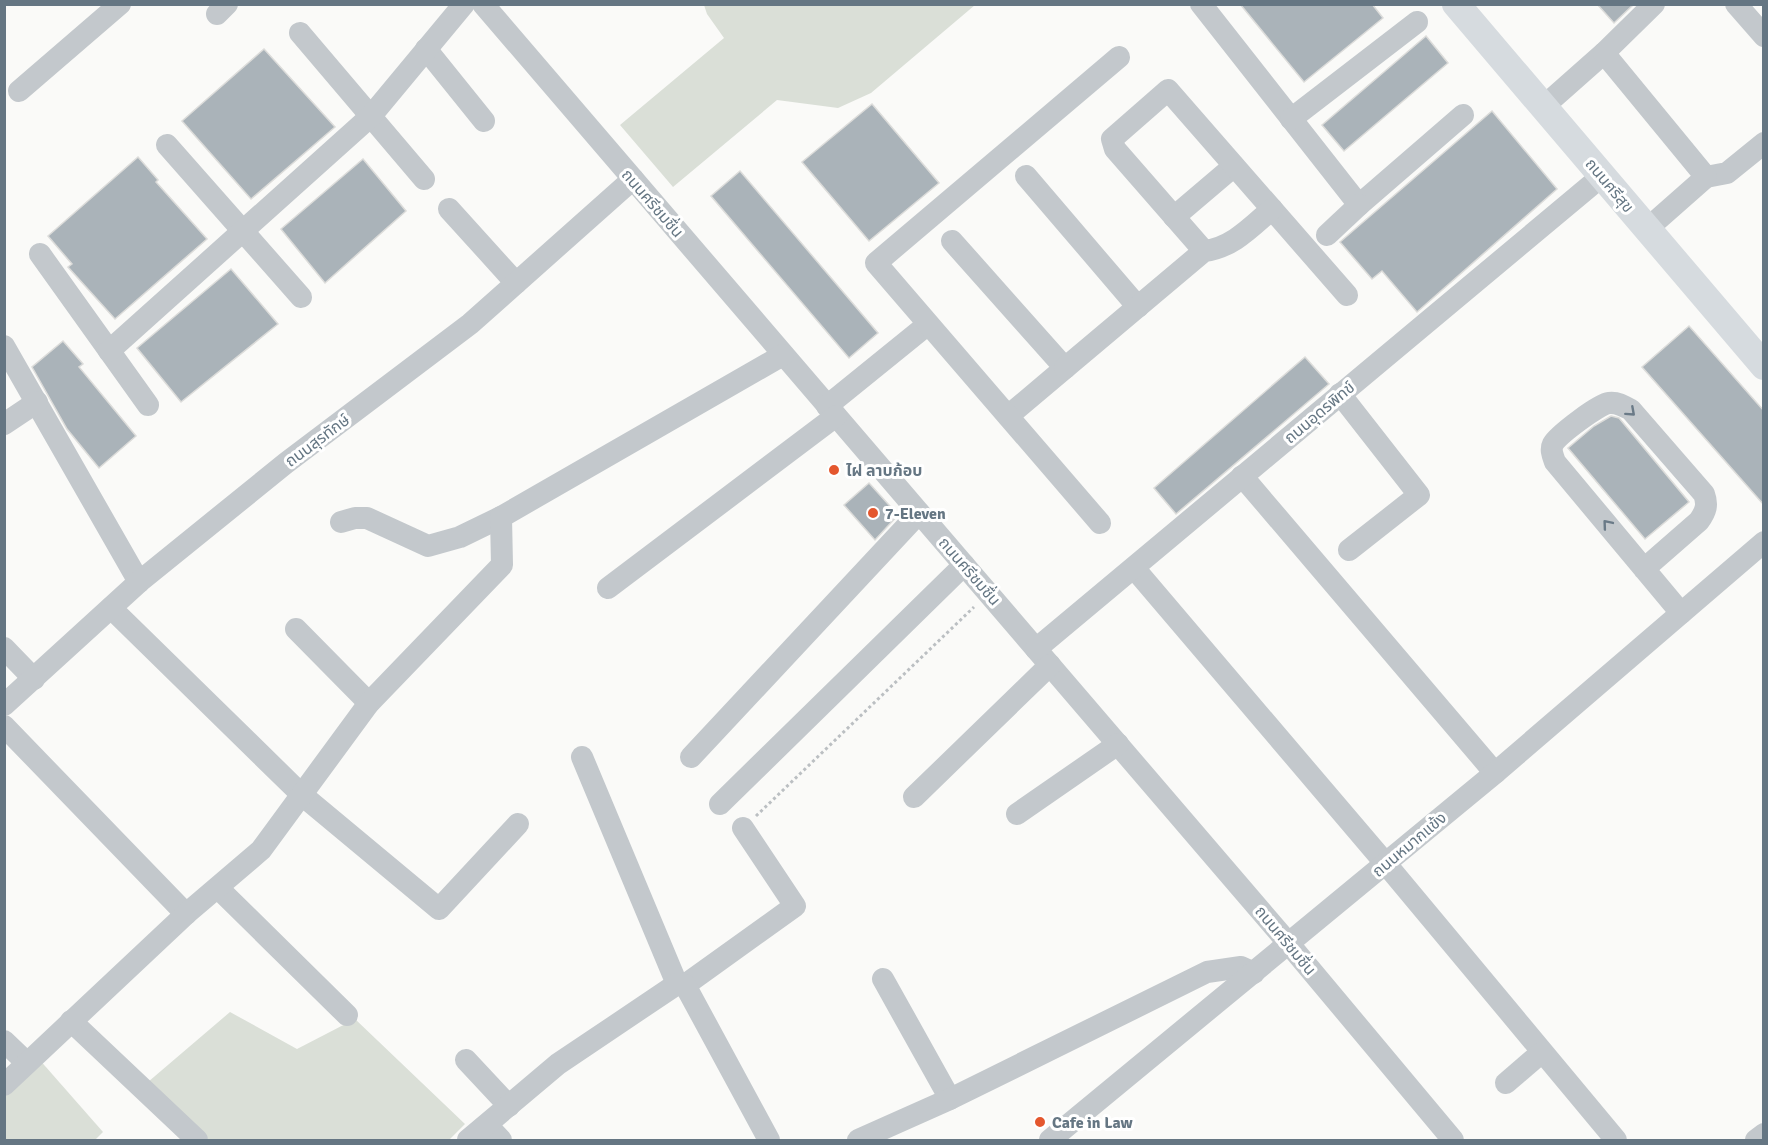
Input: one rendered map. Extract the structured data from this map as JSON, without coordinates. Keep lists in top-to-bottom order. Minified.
{"streets":{"main road":["ถนนศรีสุข"],"street":["ถนนศรีชมชื่น","ถนนอุดรพิทข์","ถนนสุรทักษ์","ถนนหมากแข้ง"]},"crossings":[["ถนนศรีสุข","ถนนอุดรพิทข์"],["ถนนศรีชมชื่น","ถนนอุดรพิทข์"],["ถนนศรีชมชื่น","ถนนสุรทักษ์"],["ถนนศรีชมชื่น","ถนนหมากแข้ง"]],"places":["ไฝ ลาบก้อบ","7-Eleven","Cafe in Law"]}
